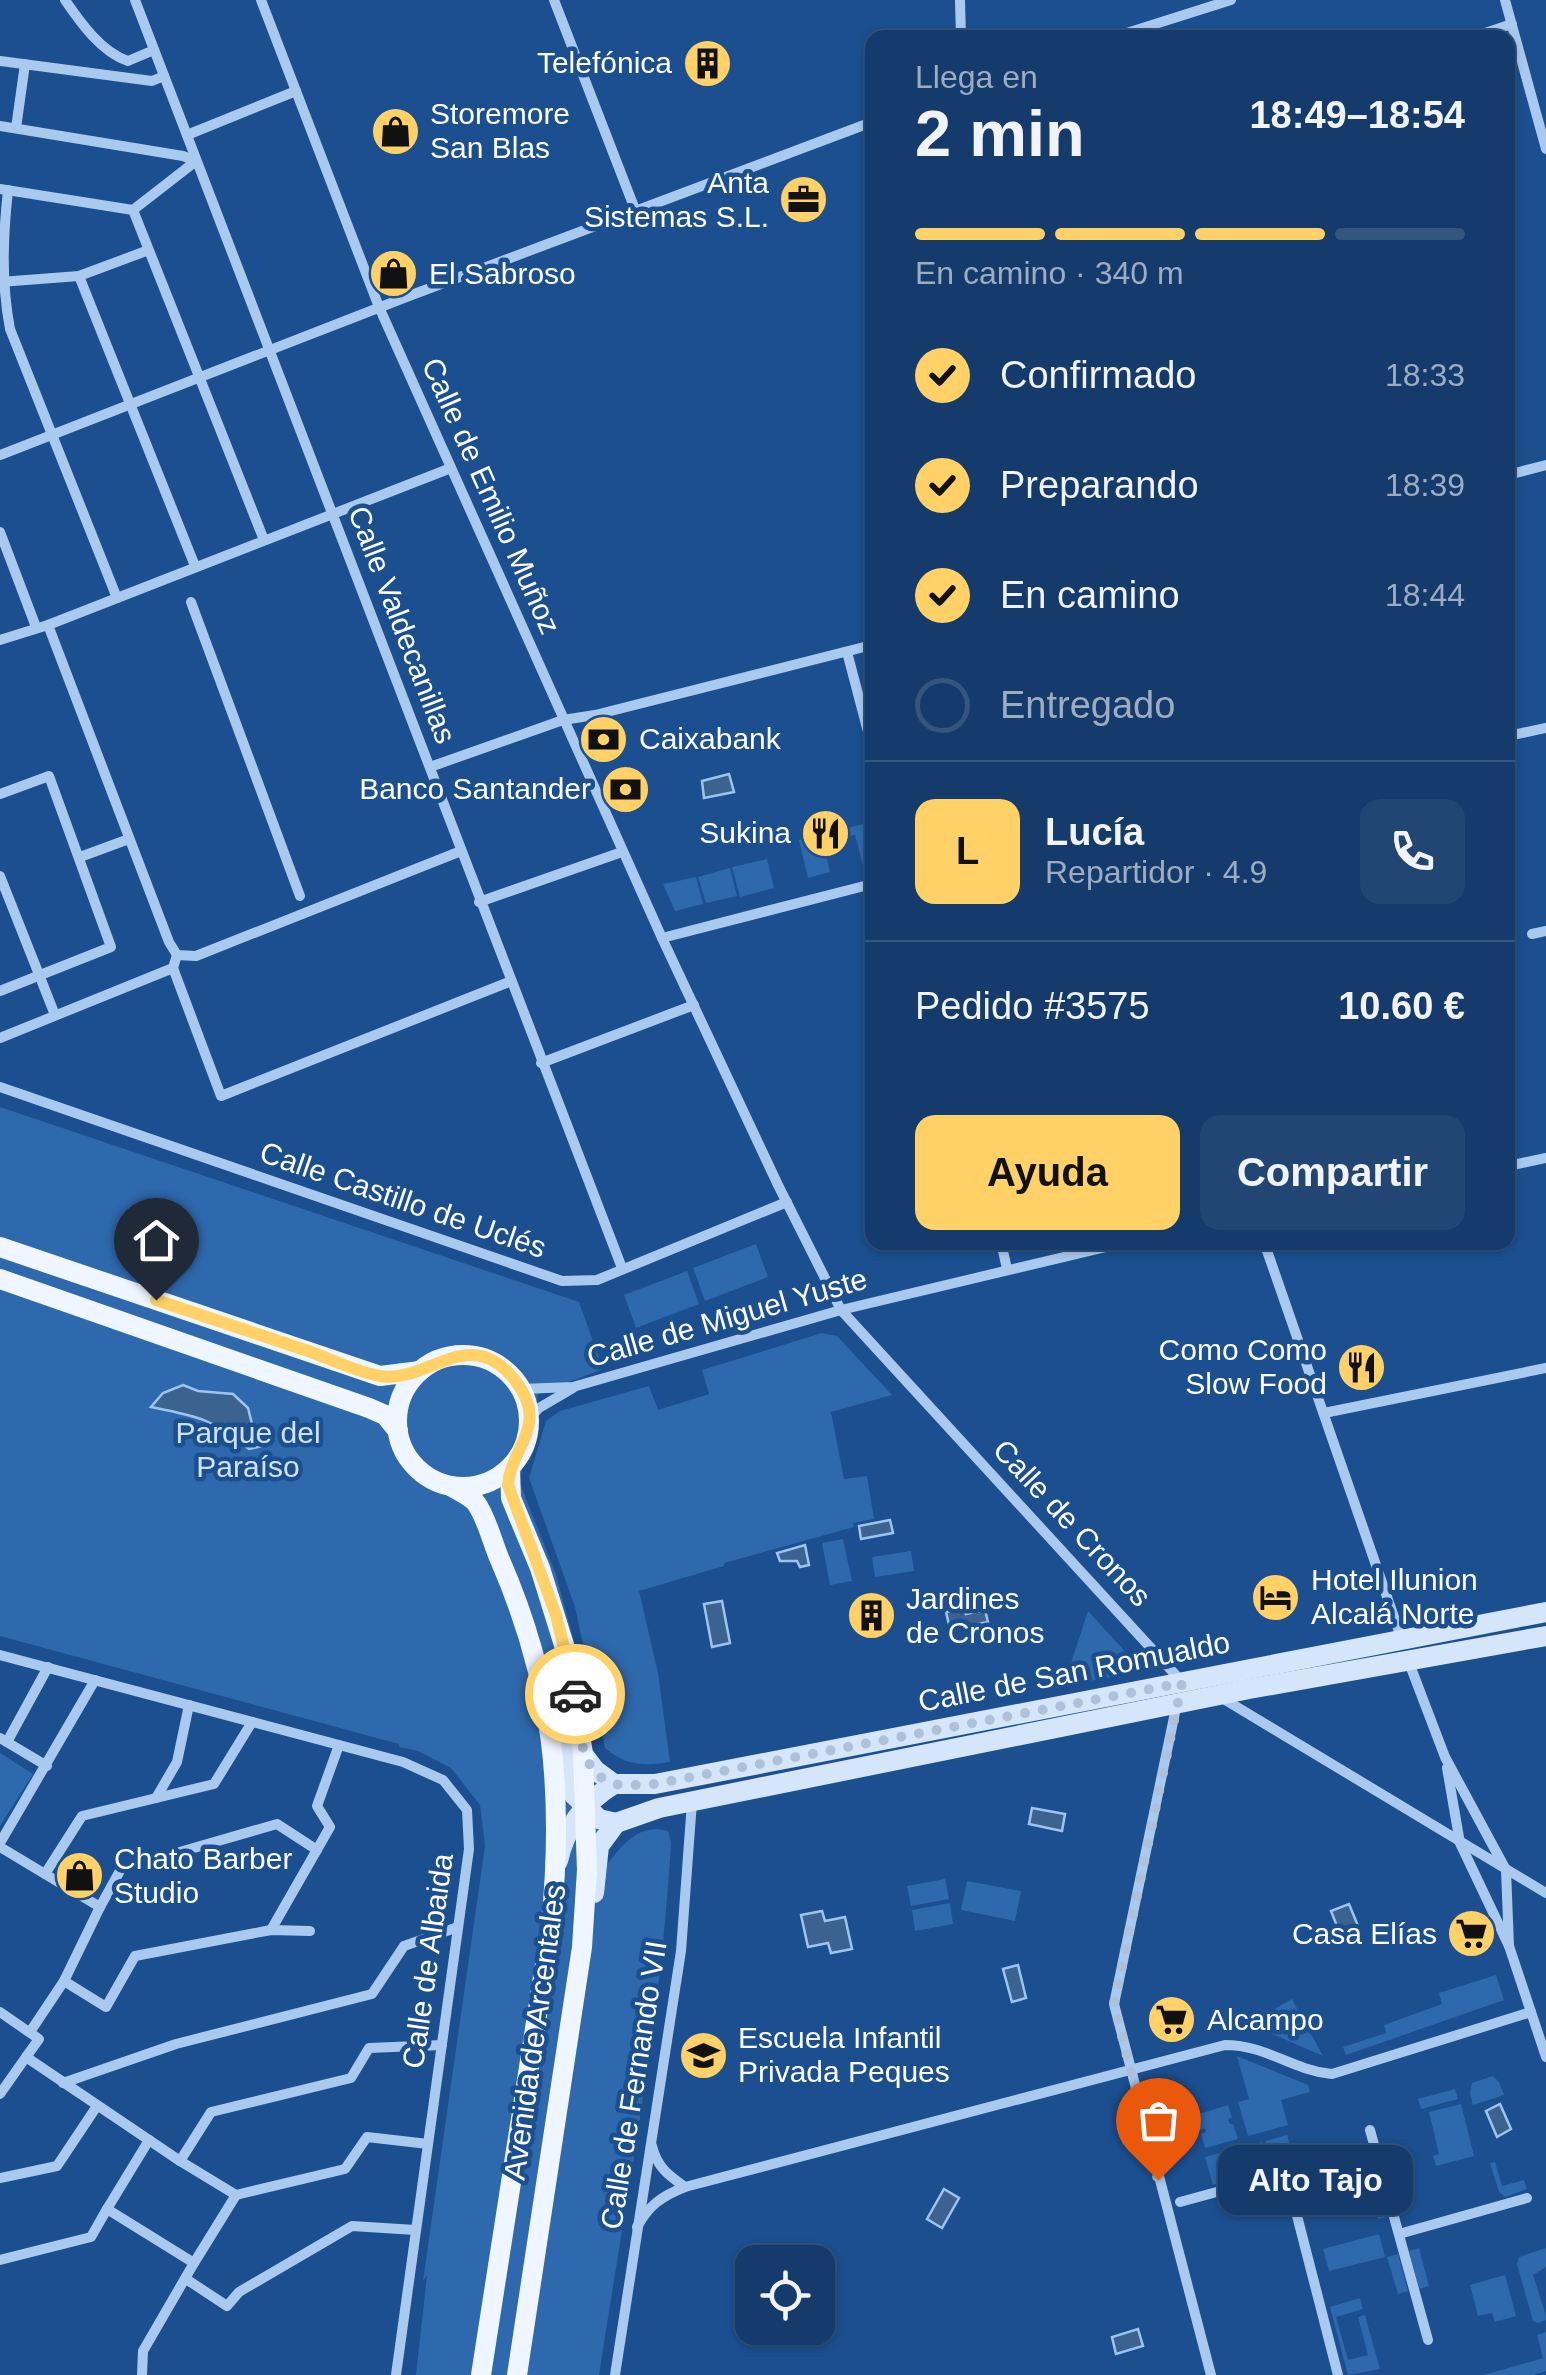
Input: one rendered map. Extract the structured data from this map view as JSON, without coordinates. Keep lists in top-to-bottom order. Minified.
{"streets":{"main road":["Calle de San Romualdo","Avenida de Arcentales"],"street":["Calle de Emilio Muñoz","Calle Valdecanillas","Calle Castillo de Uclés","Calle de Miguel Yuste","Calle de Cronos","Calle de Albaida","Calle de Fernando VII"]},"crossings":[["Calle de Emilio Muñoz","Calle Castillo de Uclés"],["Calle de Emilio Muñoz","Calle de Miguel Yuste"],["Calle de Emilio Muñoz","Calle de Cronos"],["Calle Valdecanillas","Calle Castillo de Uclés"],["Calle de Miguel Yuste","Calle de Cronos"],["Calle de Miguel Yuste","Avenida de Arcentales"],["Calle de Cronos","Calle de San Romualdo"],["Calle de San Romualdo","Calle de Fernando VII"]],"parks":["Parque del Paraíso"],"places":{"building":["Telefónica","Jardines de Cronos"],"shop":["Storemore San Blas","El Sabroso","Chato Barber Studio"],"office":["Anta Sistemas S.L."],"bank":["Caixabank","Banco Santander"],"restaurant":["Sukina","Como Como Slow Food"],"hotel":["Hotel Ilunion Alcalá Norte"],"supermarket":["Casa Elías","Alcampo"],"school or university":["Escuela Infantil Privada Peques"],"other":["Alto Tajo"]},"page":{"heading":["2 min","Llega en","18:49–18:54"],"panel":["Lucía","Repartidor · 4.9","Pedido #3575","10.60 €"],"bar":"En camino · 340 m","list":[["Confirmado","18:33"],["Preparando","18:39"],["En camino","18:44"],"Entregado"],"round":"L","buttons":["Ayuda","Compartir"],"bubble":"Alto Tajo"}}
